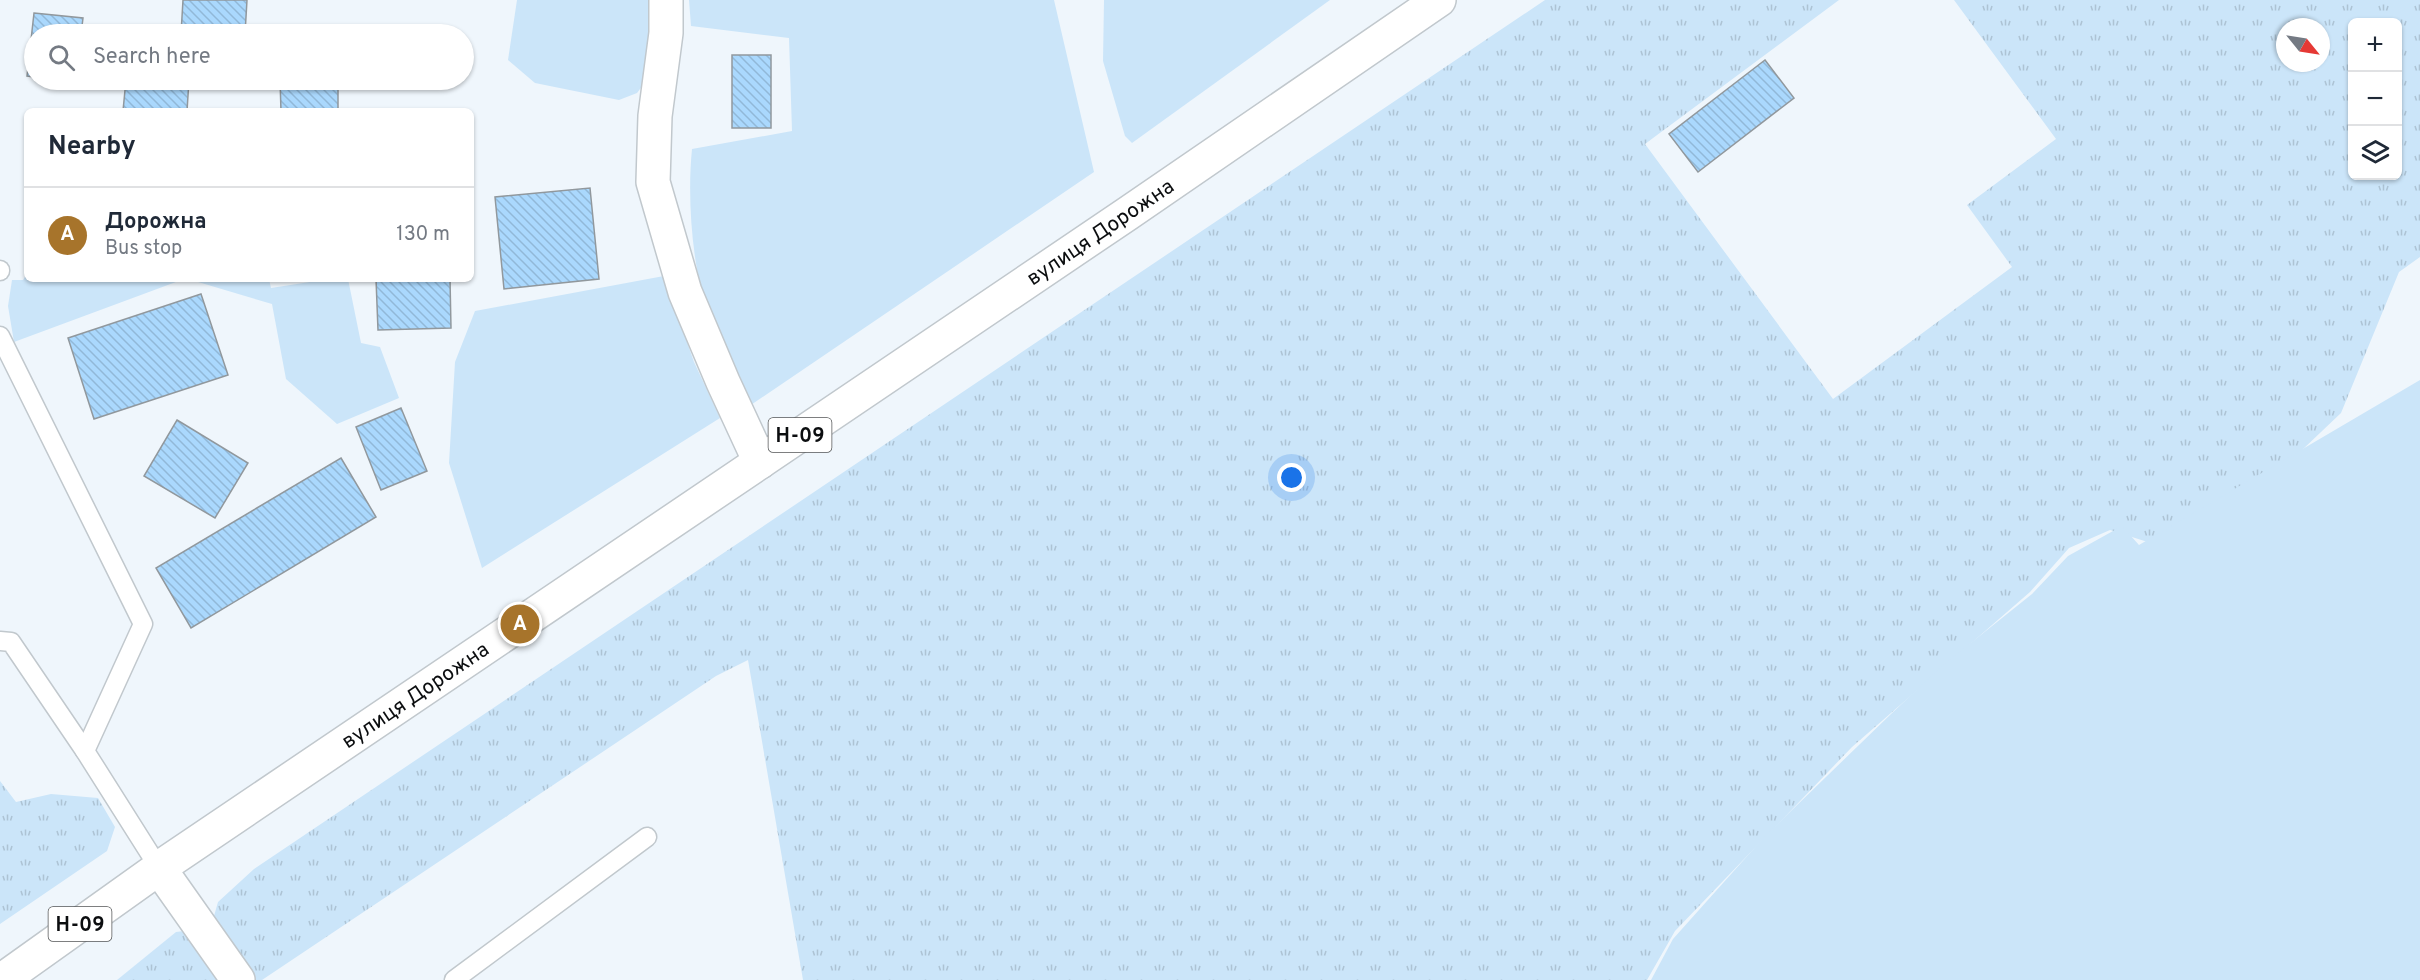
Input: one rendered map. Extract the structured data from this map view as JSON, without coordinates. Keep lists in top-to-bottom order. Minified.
{"streets":{"main road":["вулиця Дорожна","Н-09"]},"north":"bottom right","page":{"map_buttons":["+","−"],"search":"Search here","heading":"Nearby","list":[{"mark":"A","name":"Дорожна","note":"Bus stop","value":"130 m"}],"pins":"A"}}
